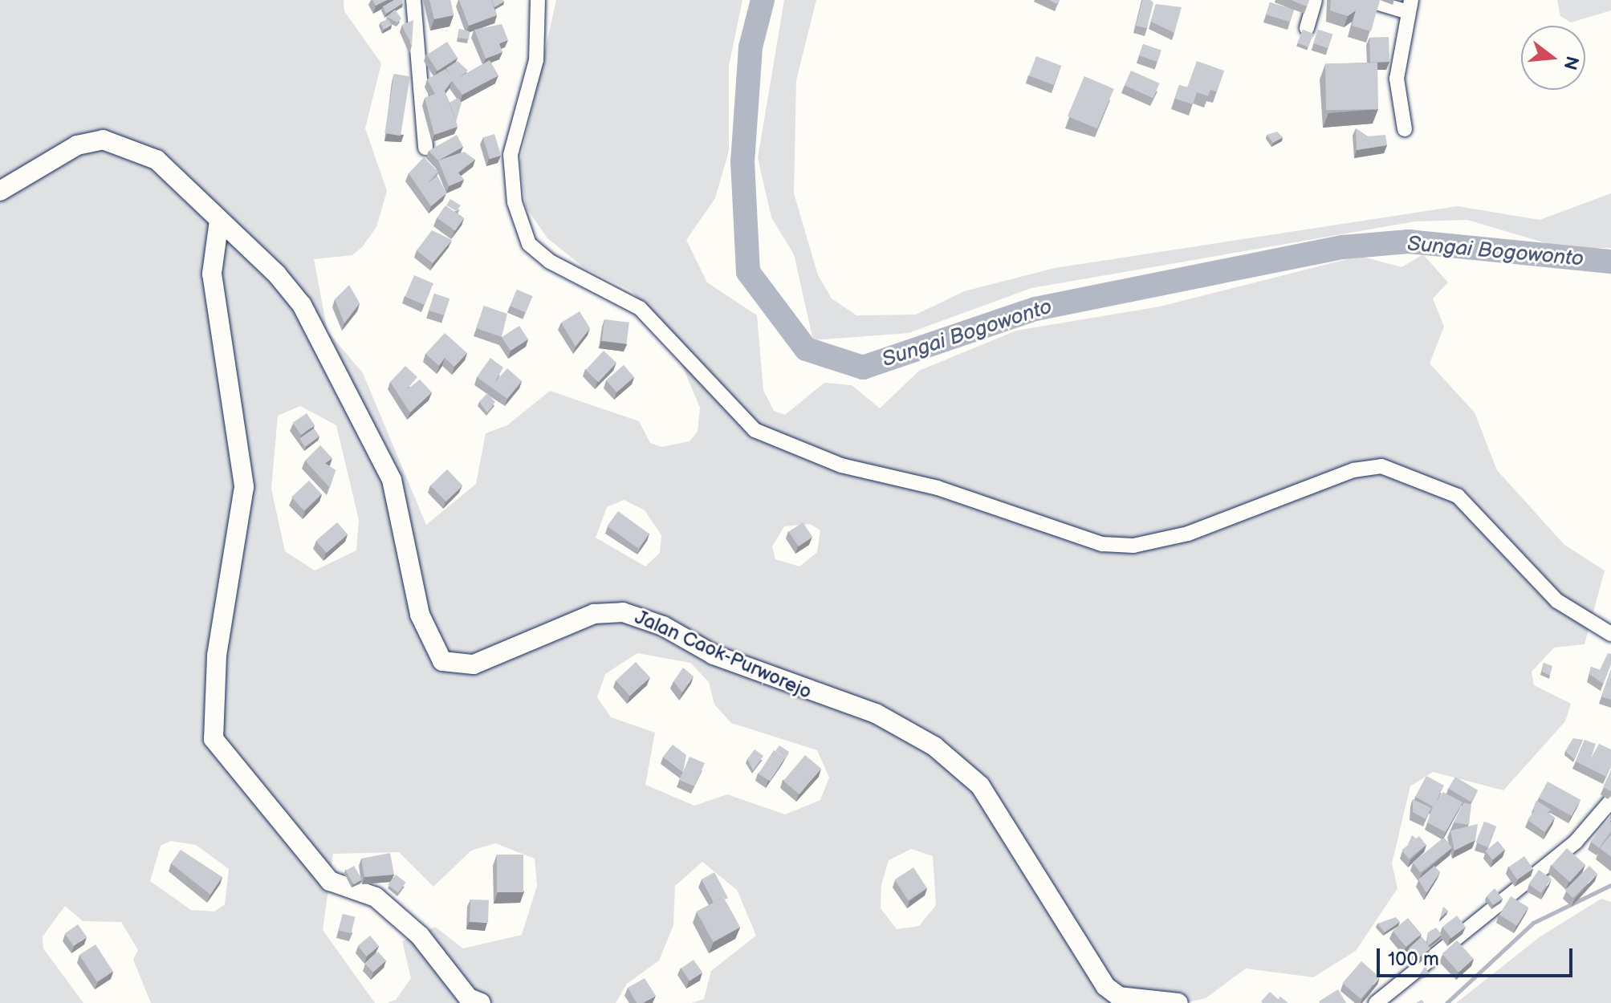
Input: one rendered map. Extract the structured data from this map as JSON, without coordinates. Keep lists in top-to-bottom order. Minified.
{"streets":{"street":["Jalan Caok-Purworejo"]},"water":["Sungai Bogowonto"],"scale_bar":"100 m","north":"right"}
